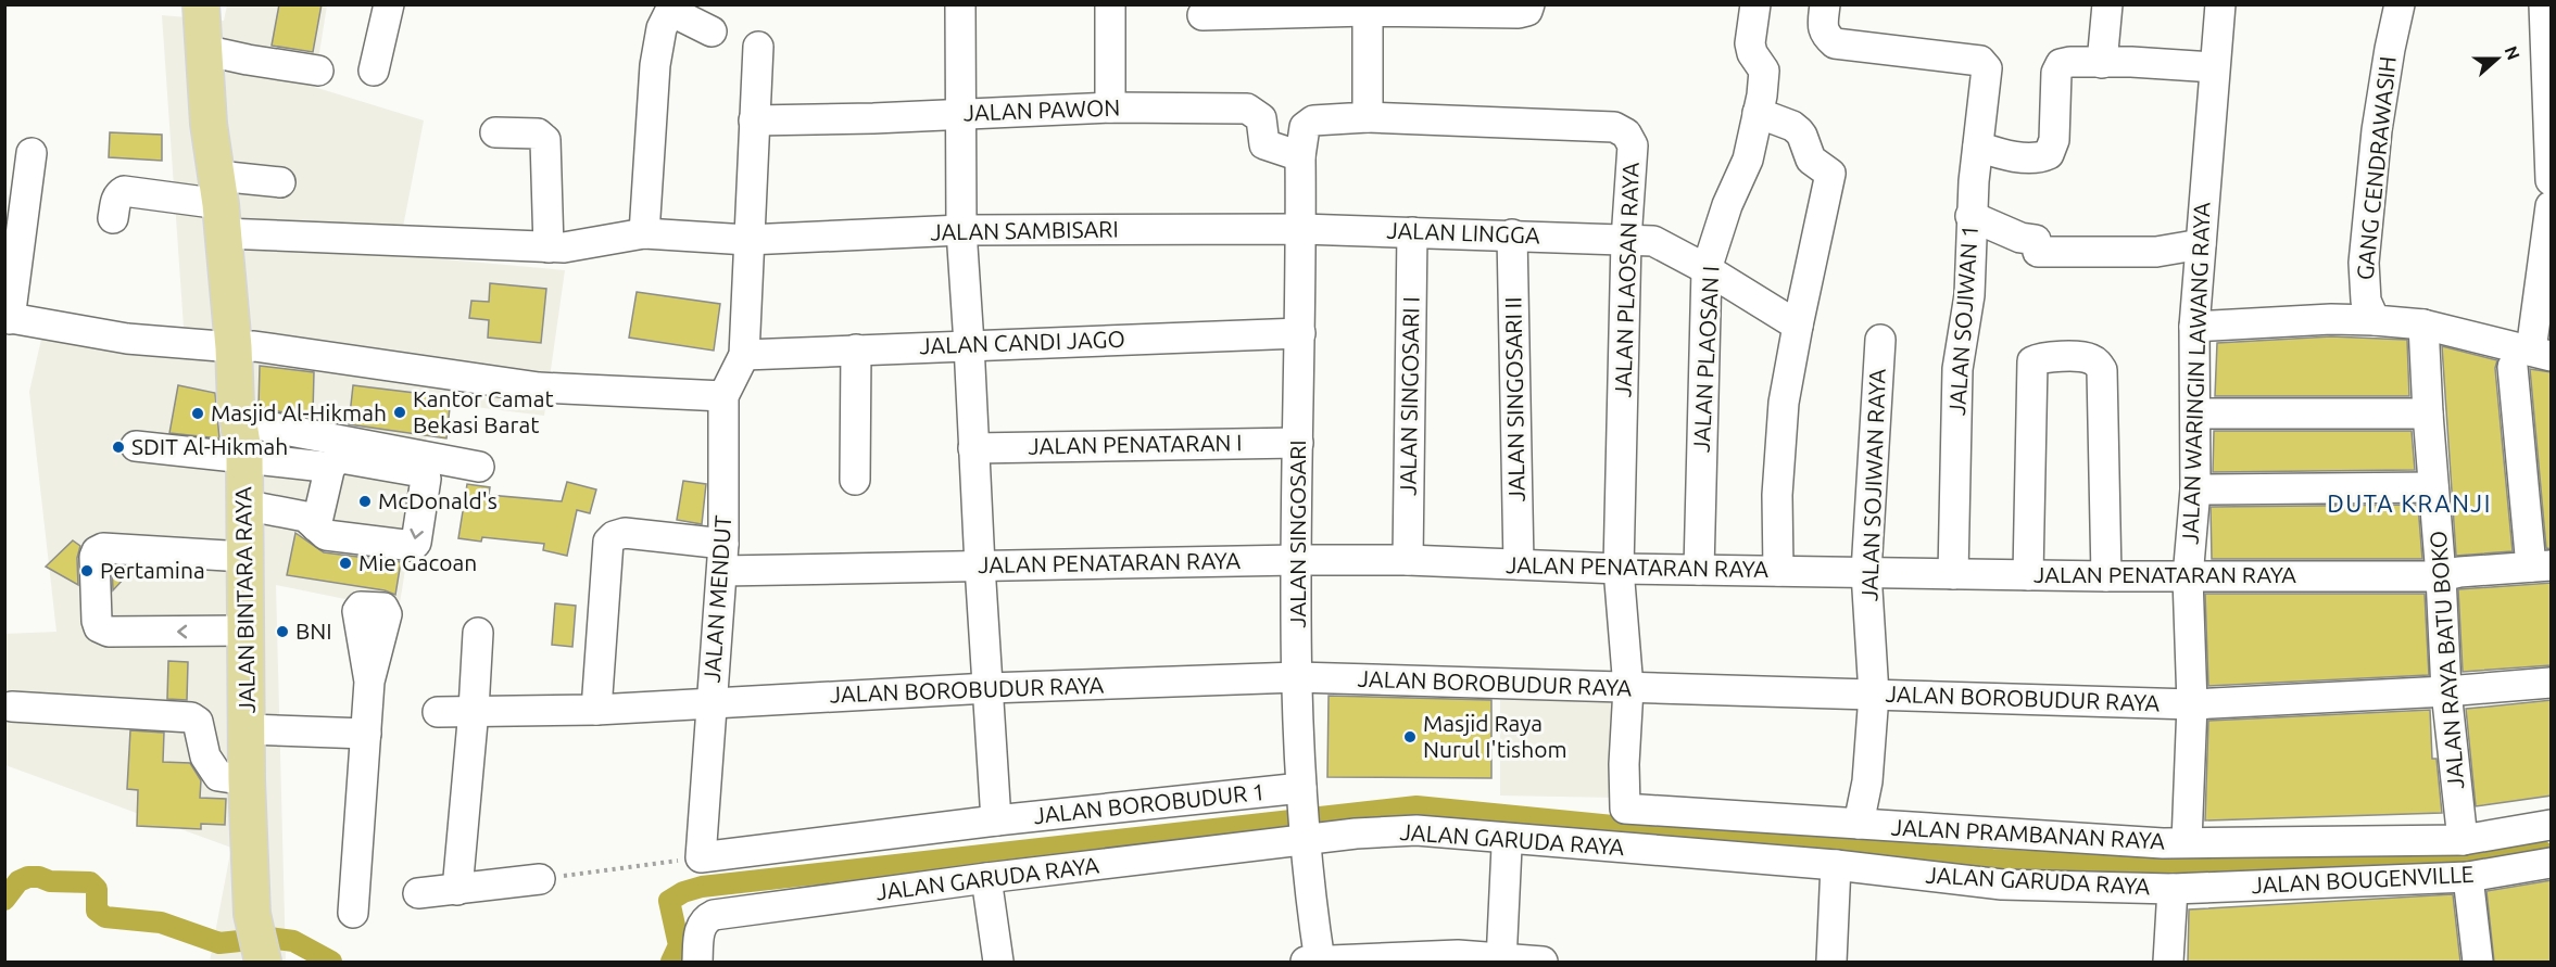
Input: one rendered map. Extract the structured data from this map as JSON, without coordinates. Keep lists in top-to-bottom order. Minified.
{"streets":{"main road":["JALAN BINTARA RAYA"],"street":["JALAN PAWON","GANG CENDRAWASIH","JALAN SAMBISARI","JALAN LINGGA","JALAN PLAOSAN RAYA","JALAN SOJIWAN 1","JALAN CANDI JAGO","JALAN PLAOSAN I","JALAN WARINGIN LAWANG RAYA","JALAN SINGOSARI I","JALAN SINGOSARI II","JALAN PENATARAN I","JALAN SOJIWAN RAYA","JALAN SINGOSARI","JALAN PENATARAN RAYA","JALAN MENDUT","JALAN RAYA BATU BOKO","JALAN BOROBUDUR RAYA","JALAN BOROBUDUR 1","JALAN PRAMBANAN RAYA","JALAN GARUDA RAYA","JALAN BOUGENVILLE"]},"crossings":[["JALAN PAWON","JALAN PLAOSAN RAYA"],["JALAN PAWON","JALAN SINGOSARI"],["JALAN PAWON","JALAN MENDUT"],["JALAN SAMBISARI","JALAN LINGGA"],["JALAN SAMBISARI","JALAN SINGOSARI"],["JALAN SAMBISARI","JALAN MENDUT"],["JALAN SAMBISARI","JALAN BINTARA RAYA"],["JALAN LINGGA","JALAN PLAOSAN RAYA"],["JALAN LINGGA","JALAN PLAOSAN I"],["JALAN LINGGA","JALAN SINGOSARI I"],["JALAN LINGGA","JALAN SINGOSARI II"],["JALAN LINGGA","JALAN SINGOSARI"],["JALAN PLAOSAN RAYA","JALAN SINGOSARI"],["JALAN PLAOSAN RAYA","JALAN PENATARAN RAYA"],["JALAN PLAOSAN RAYA","JALAN BOROBUDUR RAYA"],["JALAN PLAOSAN RAYA","JALAN PRAMBANAN RAYA"],["JALAN SOJIWAN 1","JALAN PENATARAN RAYA"],["JALAN CANDI JAGO","JALAN SINGOSARI"],["JALAN CANDI JAGO","JALAN MENDUT"],["JALAN PLAOSAN I","JALAN PENATARAN RAYA"],["JALAN WARINGIN LAWANG RAYA","JALAN PENATARAN RAYA"],["JALAN WARINGIN LAWANG RAYA","JALAN BOROBUDUR RAYA"],["JALAN WARINGIN LAWANG RAYA","JALAN PRAMBANAN RAYA"],["JALAN SINGOSARI I","JALAN PENATARAN RAYA"],["JALAN SINGOSARI II","JALAN PENATARAN RAYA"],["JALAN PENATARAN I","JALAN SINGOSARI"],["JALAN SOJIWAN RAYA","JALAN PENATARAN RAYA"],["JALAN SOJIWAN RAYA","JALAN BOROBUDUR RAYA"],["JALAN SOJIWAN RAYA","JALAN PRAMBANAN RAYA"],["JALAN SINGOSARI","JALAN PENATARAN RAYA"],["JALAN SINGOSARI","JALAN BOROBUDUR RAYA"],["JALAN SINGOSARI","JALAN BOROBUDUR 1"],["JALAN SINGOSARI","JALAN GARUDA RAYA"],["JALAN PENATARAN RAYA","JALAN MENDUT"],["JALAN PENATARAN RAYA","JALAN RAYA BATU BOKO"],["JALAN PENATARAN RAYA","JALAN BOROBUDUR RAYA"],["JALAN MENDUT","JALAN BOROBUDUR RAYA"],["JALAN RAYA BATU BOKO","JALAN BOROBUDUR RAYA"],["JALAN RAYA BATU BOKO","JALAN PRAMBANAN RAYA"],["JALAN BOROBUDUR RAYA","JALAN PRAMBANAN RAYA"],["JALAN BOROBUDUR 1","JALAN GARUDA RAYA"],["JALAN GARUDA RAYA","JALAN BOUGENVILLE"]],"districts":["DUTA KRANJI"],"places":["Kantor Camat Bekasi Barat","Masjid Al-Hikmah","SDIT Al-Hikmah","McDonald's","Mie Gacoan","Pertamina","BNI","Masjid Raya Nurul I'tishom"],"north":"right"}
